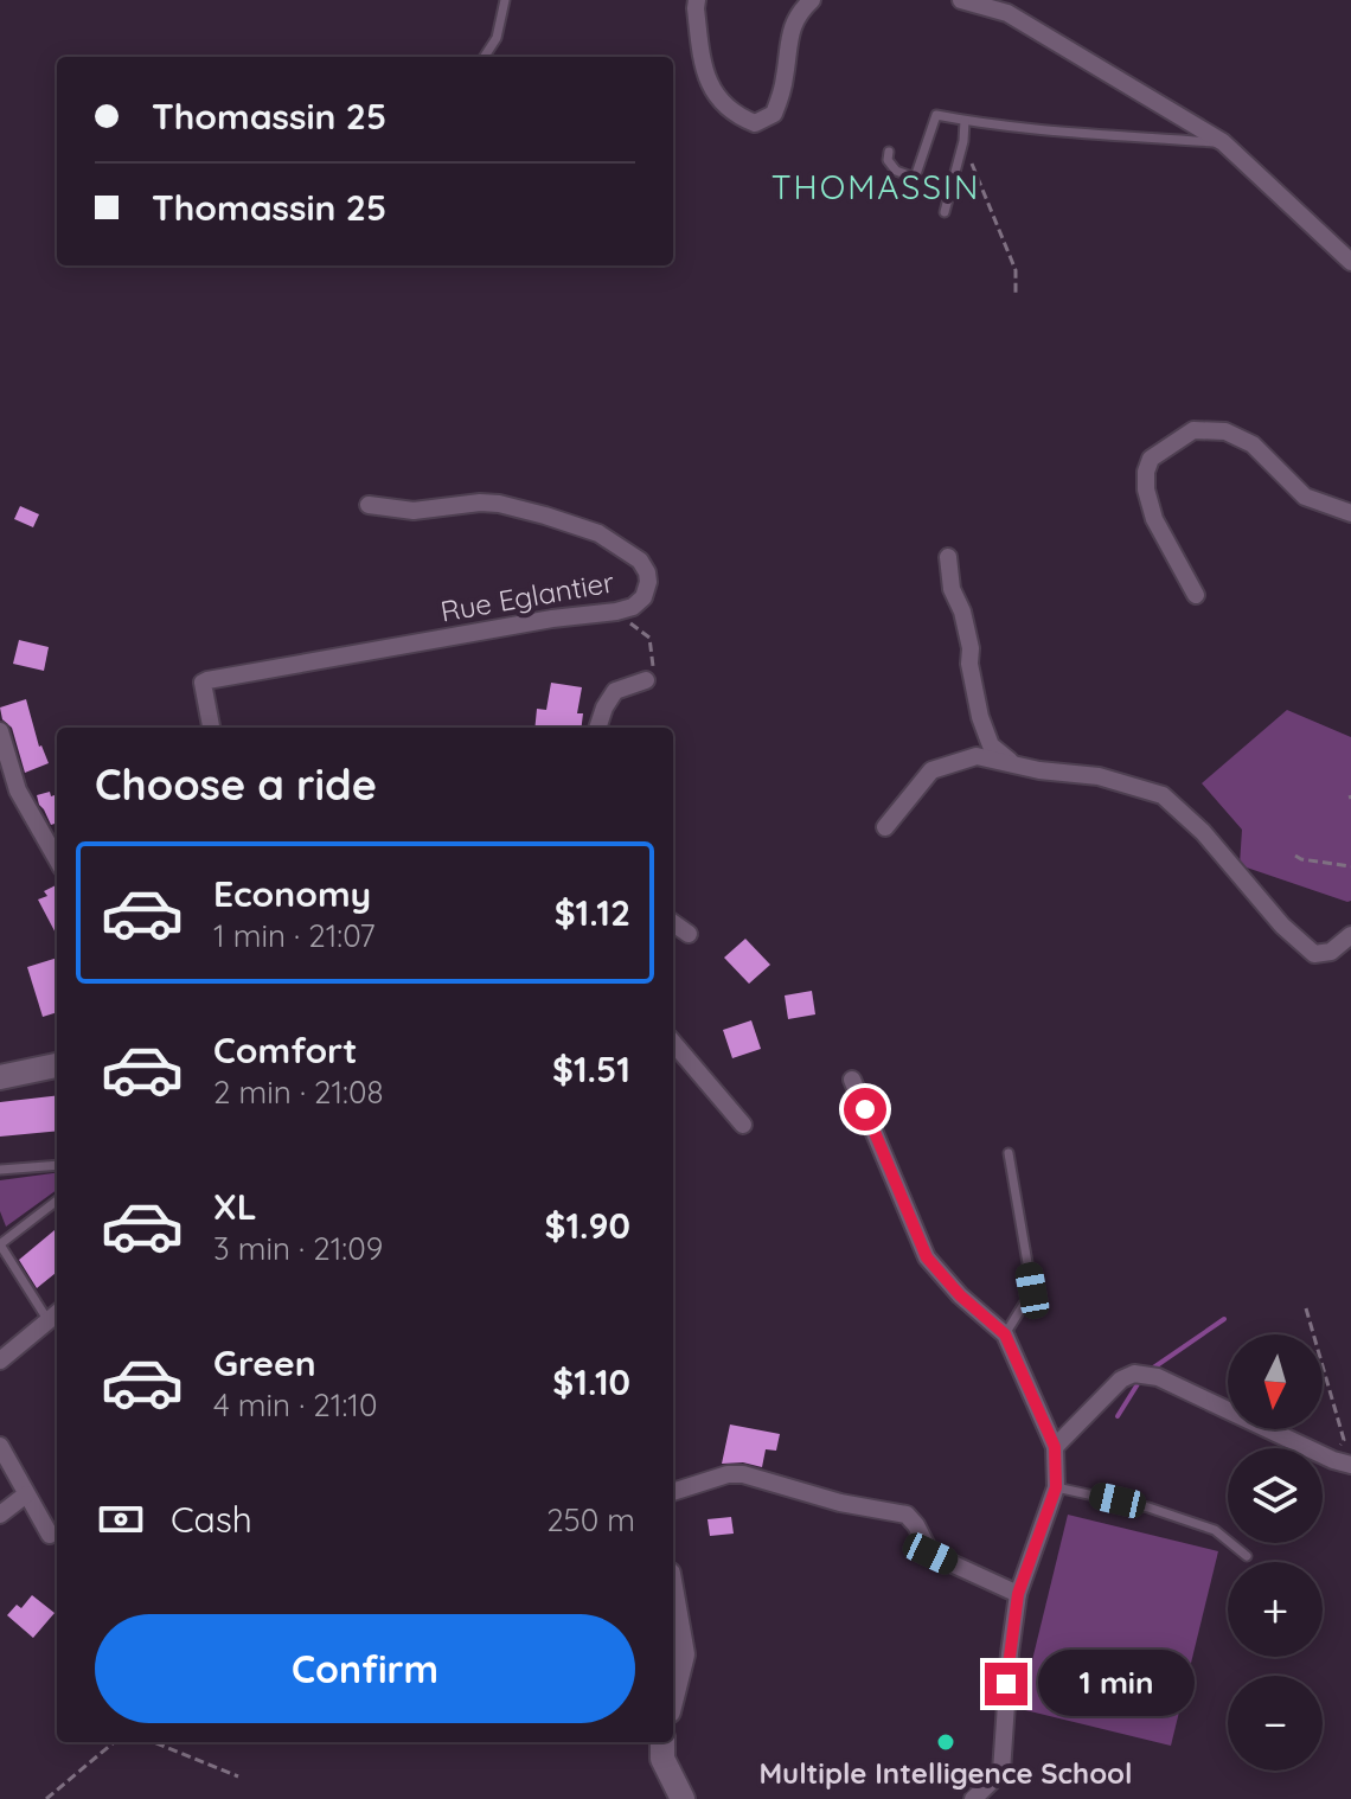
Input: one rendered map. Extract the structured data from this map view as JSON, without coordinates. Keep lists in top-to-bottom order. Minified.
{"streets":{"street":["Rue Eglantier"]},"districts":["THOMASSIN"],"places":["Multiple Intelligence School"],"north":"bottom","page":{"banner":["Thomassin 25","Thomassin 25"],"heading":"Choose a ride","list":[{"name":"Economy","note":"1 min · 21:07","value":"$1.12"},{"name":"Comfort","note":"2 min · 21:08","value":"$1.51"},{"name":"XL","note":"3 min · 21:09","value":"$1.90"},{"name":"Green","note":"4 min · 21:10","value":"$1.10"}],"map_buttons":["+","−"],"pay":["Cash","250 m"],"buttons":"Confirm","bubble":"1 min"}}
